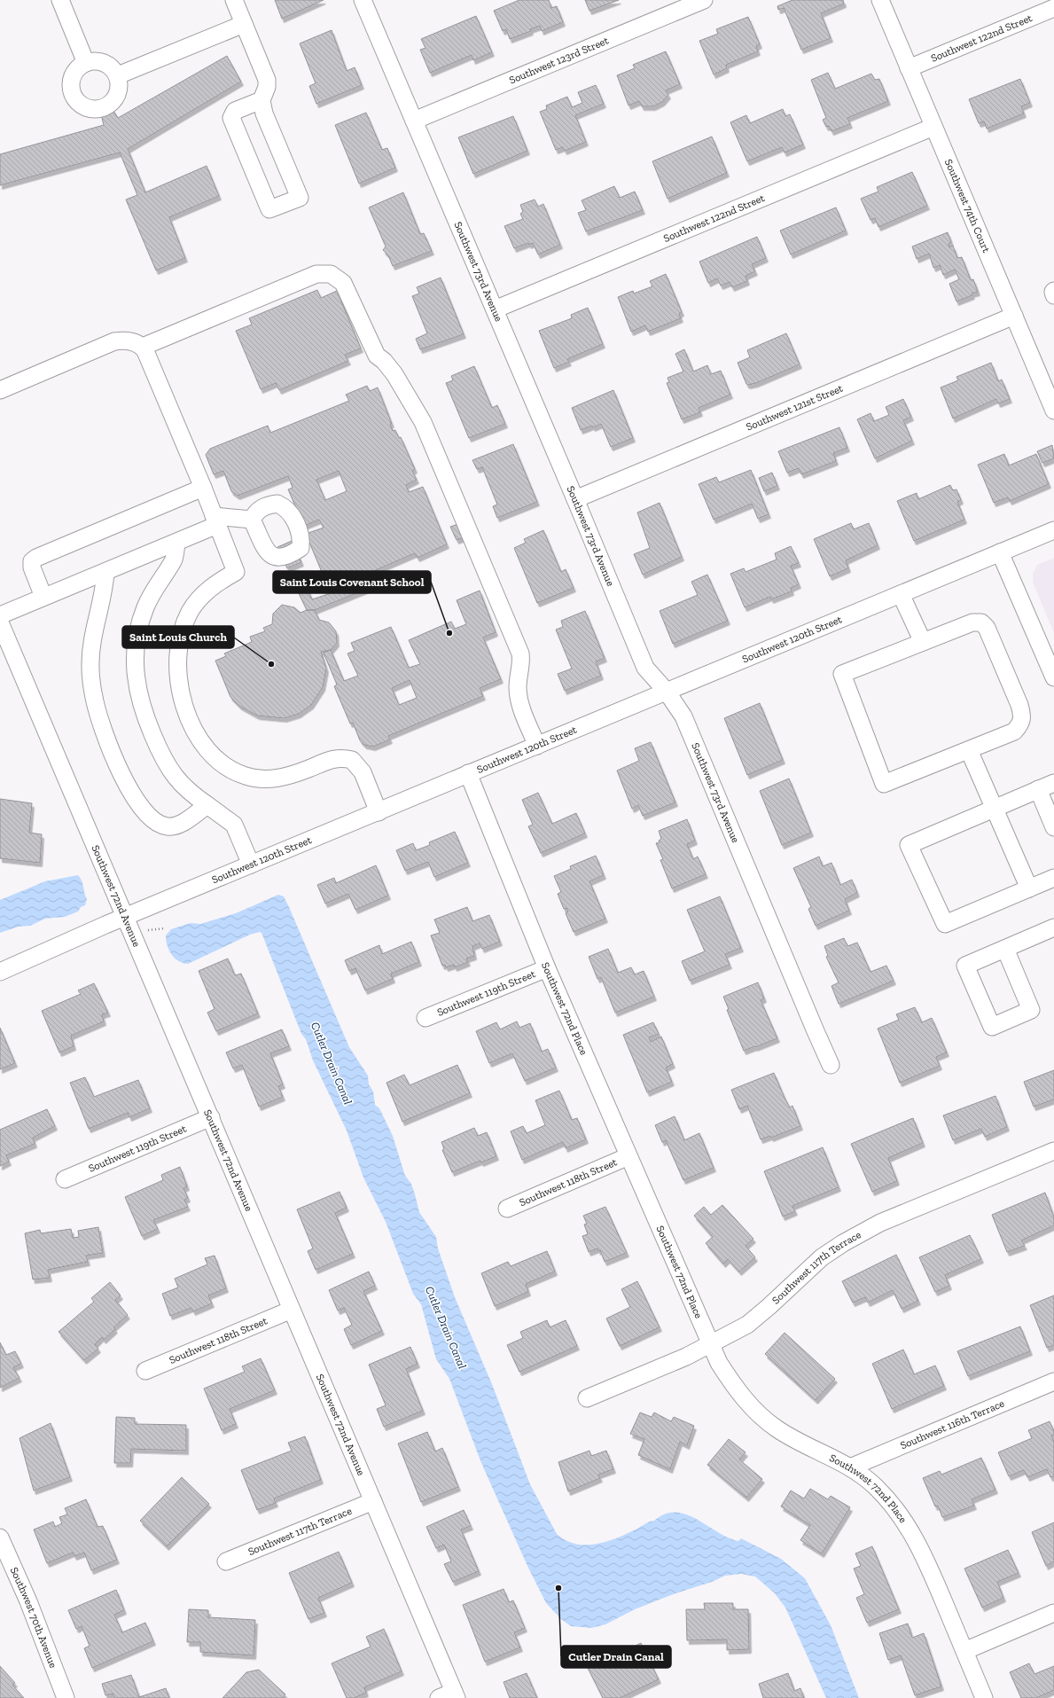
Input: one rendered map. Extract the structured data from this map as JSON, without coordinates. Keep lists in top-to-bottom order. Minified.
{"streets":{"street":["Southwest 122nd Street","Southwest 123rd Street","Southwest 74th Court","Southwest 73rd Avenue","Southwest 121st Street","Southwest 120th Street","Southwest 72nd Avenue","Southwest 119th Street","Southwest 72nd Place","Southwest 118th Street","Southwest 117th Terrace","Southwest 116th Terrace","Southwest 70th Avenue"]},"crossings":[["Southwest 122nd Street","Southwest 74th Court"],["Southwest 122nd Street","Southwest 73rd Avenue"],["Southwest 123rd Street","Southwest 73rd Avenue"],["Southwest 74th Court","Southwest 121st Street"],["Southwest 73rd Avenue","Southwest 121st Street"],["Southwest 73rd Avenue","Southwest 120th Street"],["Southwest 120th Street","Southwest 72nd Avenue"],["Southwest 120th Street","Southwest 72nd Place"],["Southwest 72nd Avenue","Southwest 119th Street"],["Southwest 72nd Avenue","Southwest 118th Street"],["Southwest 72nd Avenue","Southwest 117th Terrace"],["Southwest 119th Street","Southwest 72nd Place"],["Southwest 72nd Place","Southwest 118th Street"],["Southwest 72nd Place","Southwest 117th Terrace"],["Southwest 72nd Place","Southwest 116th Terrace"]],"water":["Cutler Drain Canal"],"places":["Saint Louis Covenant School","Saint Louis Church","Cutler Drain Canal"]}
